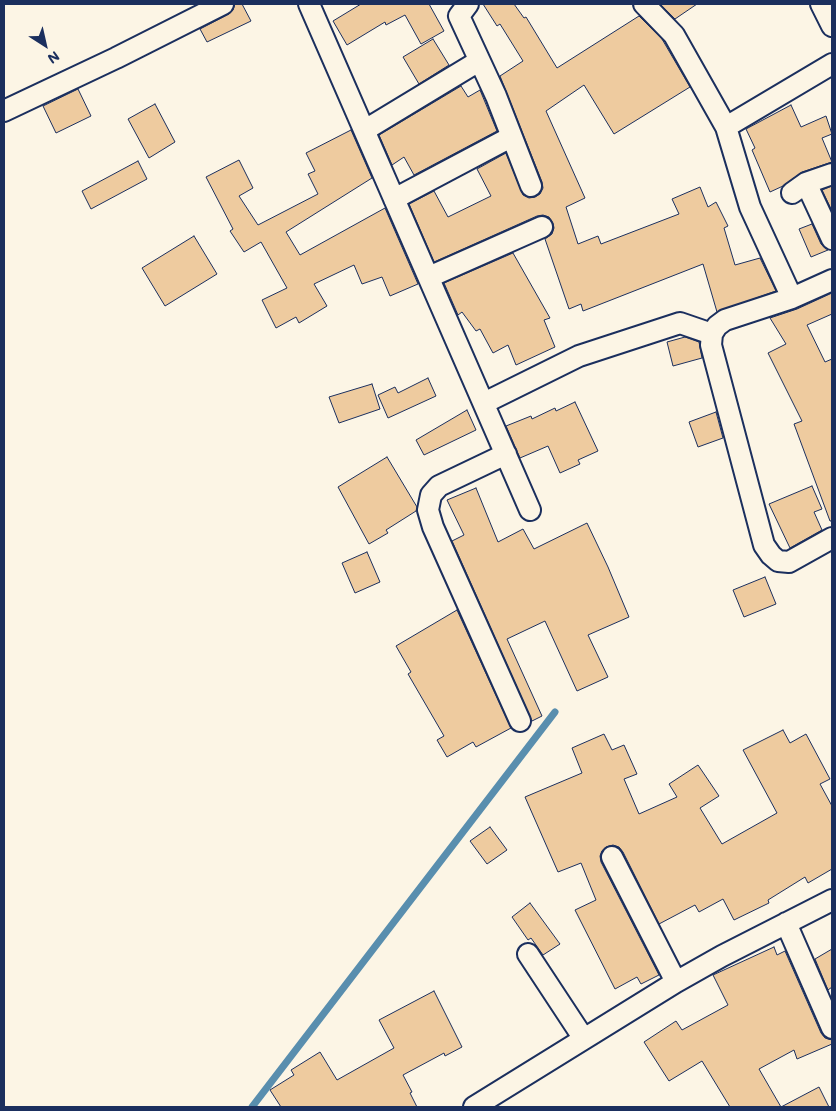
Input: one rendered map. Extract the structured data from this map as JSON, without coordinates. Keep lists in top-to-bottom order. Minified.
{"north":"bottom right"}
